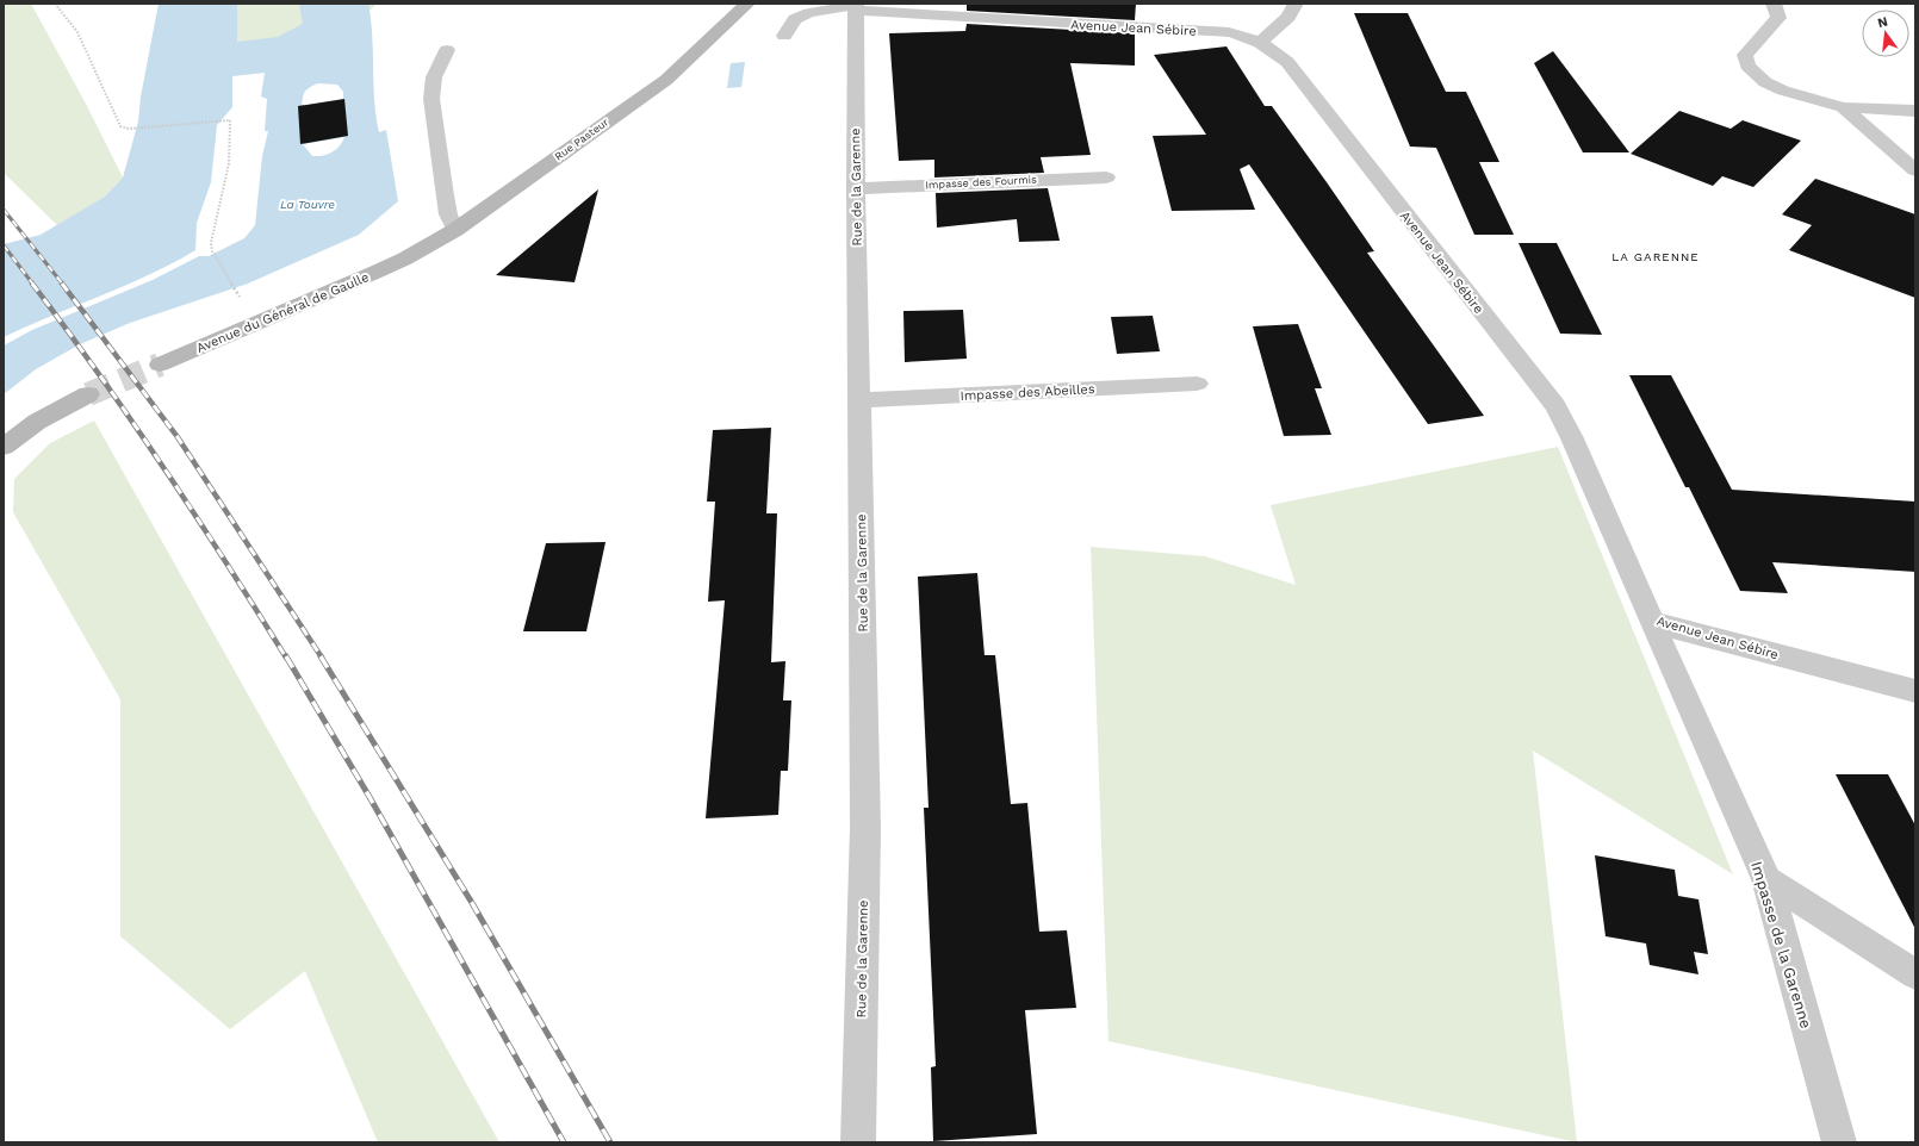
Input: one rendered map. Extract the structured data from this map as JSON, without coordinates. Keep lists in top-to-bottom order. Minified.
{"streets":{"street":["Avenue Jean Sébire","Rue Pasteur","Impasse des Fourmis","Rue de la Garenne","Avenue du Général de Gaulle","Impasse des Abeilles","Impasse de la Garenne"]},"crossings":[["Avenue Jean Sébire","Rue de la Garenne"],["Avenue Jean Sébire","Impasse de la Garenne"],["Rue Pasteur","Avenue du Général de Gaulle"],["Impasse des Fourmis","Rue de la Garenne"],["Rue de la Garenne","Impasse des Abeilles"]],"districts":["LA GARENNE"],"water":["La Touvre"],"north":"top"}
